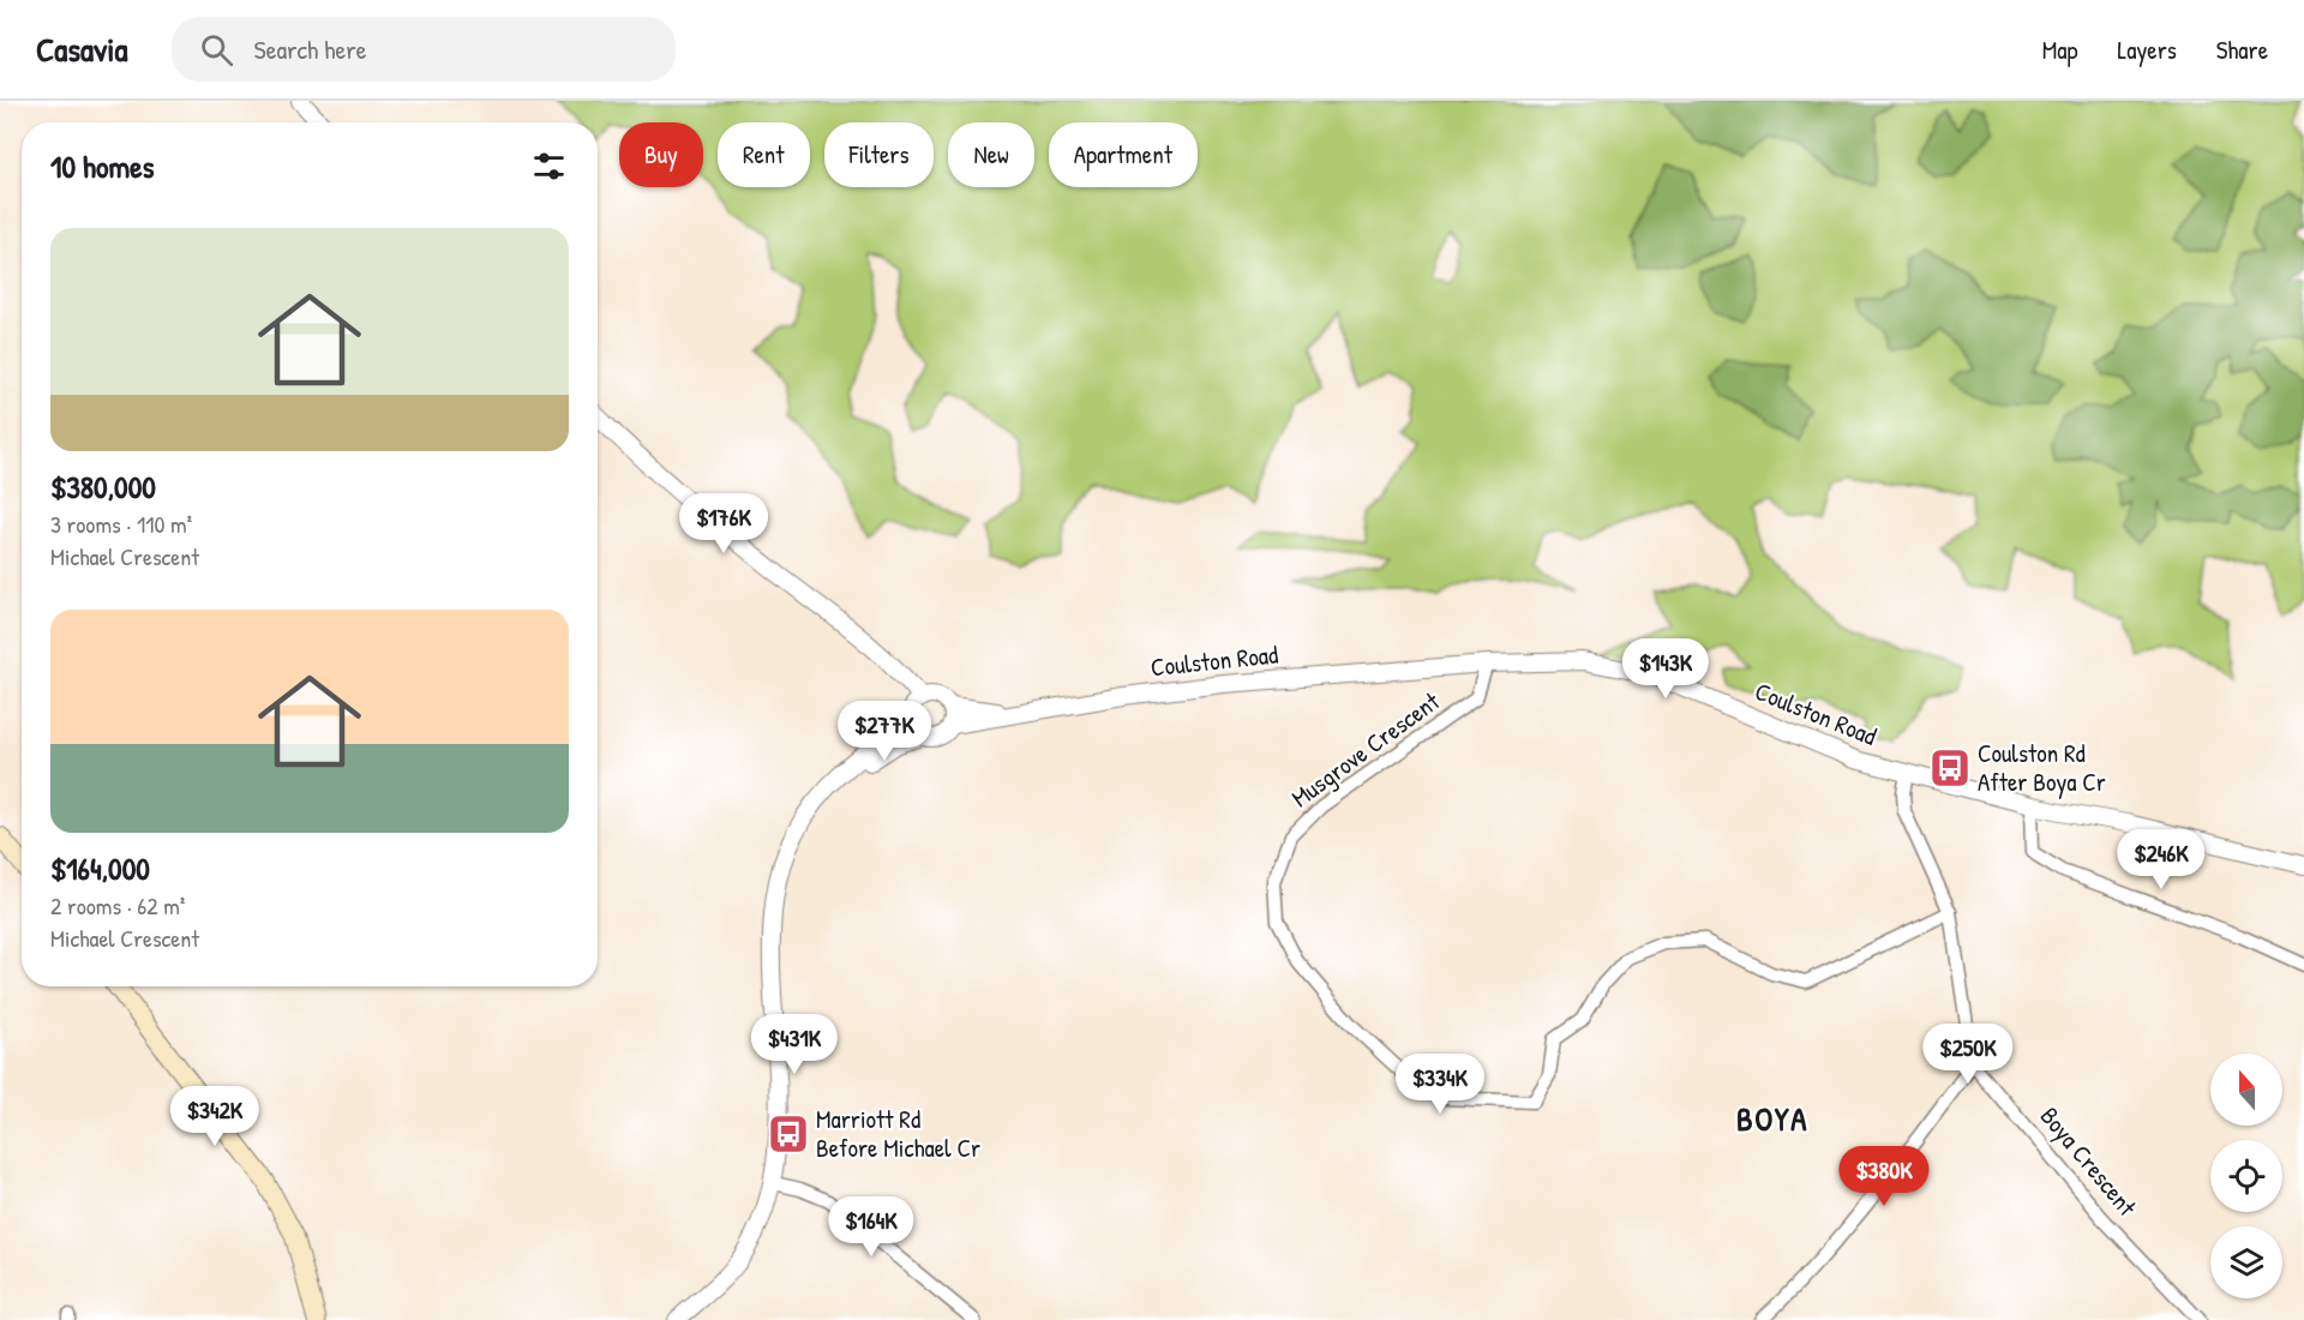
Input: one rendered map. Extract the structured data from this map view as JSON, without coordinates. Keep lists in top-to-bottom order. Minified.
{"streets":{"street":["Coulston Road","Musgrove Crescent","Boya Crescent"]},"crossings":[["Coulston Road","Musgrove Crescent"]],"districts":["BOYA"],"places":{"bus stop":["Coulston Rd After Boya Cr","Marriott Rd Before Michael Cr"]},"north":"top","page":{"header":"Casavia","search":"Search here","nav":["Map","Layers","Share"],"chip":["Buy","Rent","Filters","New","Apartment"],"heading":"10 homes","list":[{"name":"$380,000","note":"3 rooms · 110 m² · Michael Crescent"},{"name":"$164,000","note":"2 rooms · 62 m² · Michael Crescent"}],"price":["$176K","$143K","$277K","$246K","$431K","$250K","$334K","$342K","$380K","$164K"]}}
